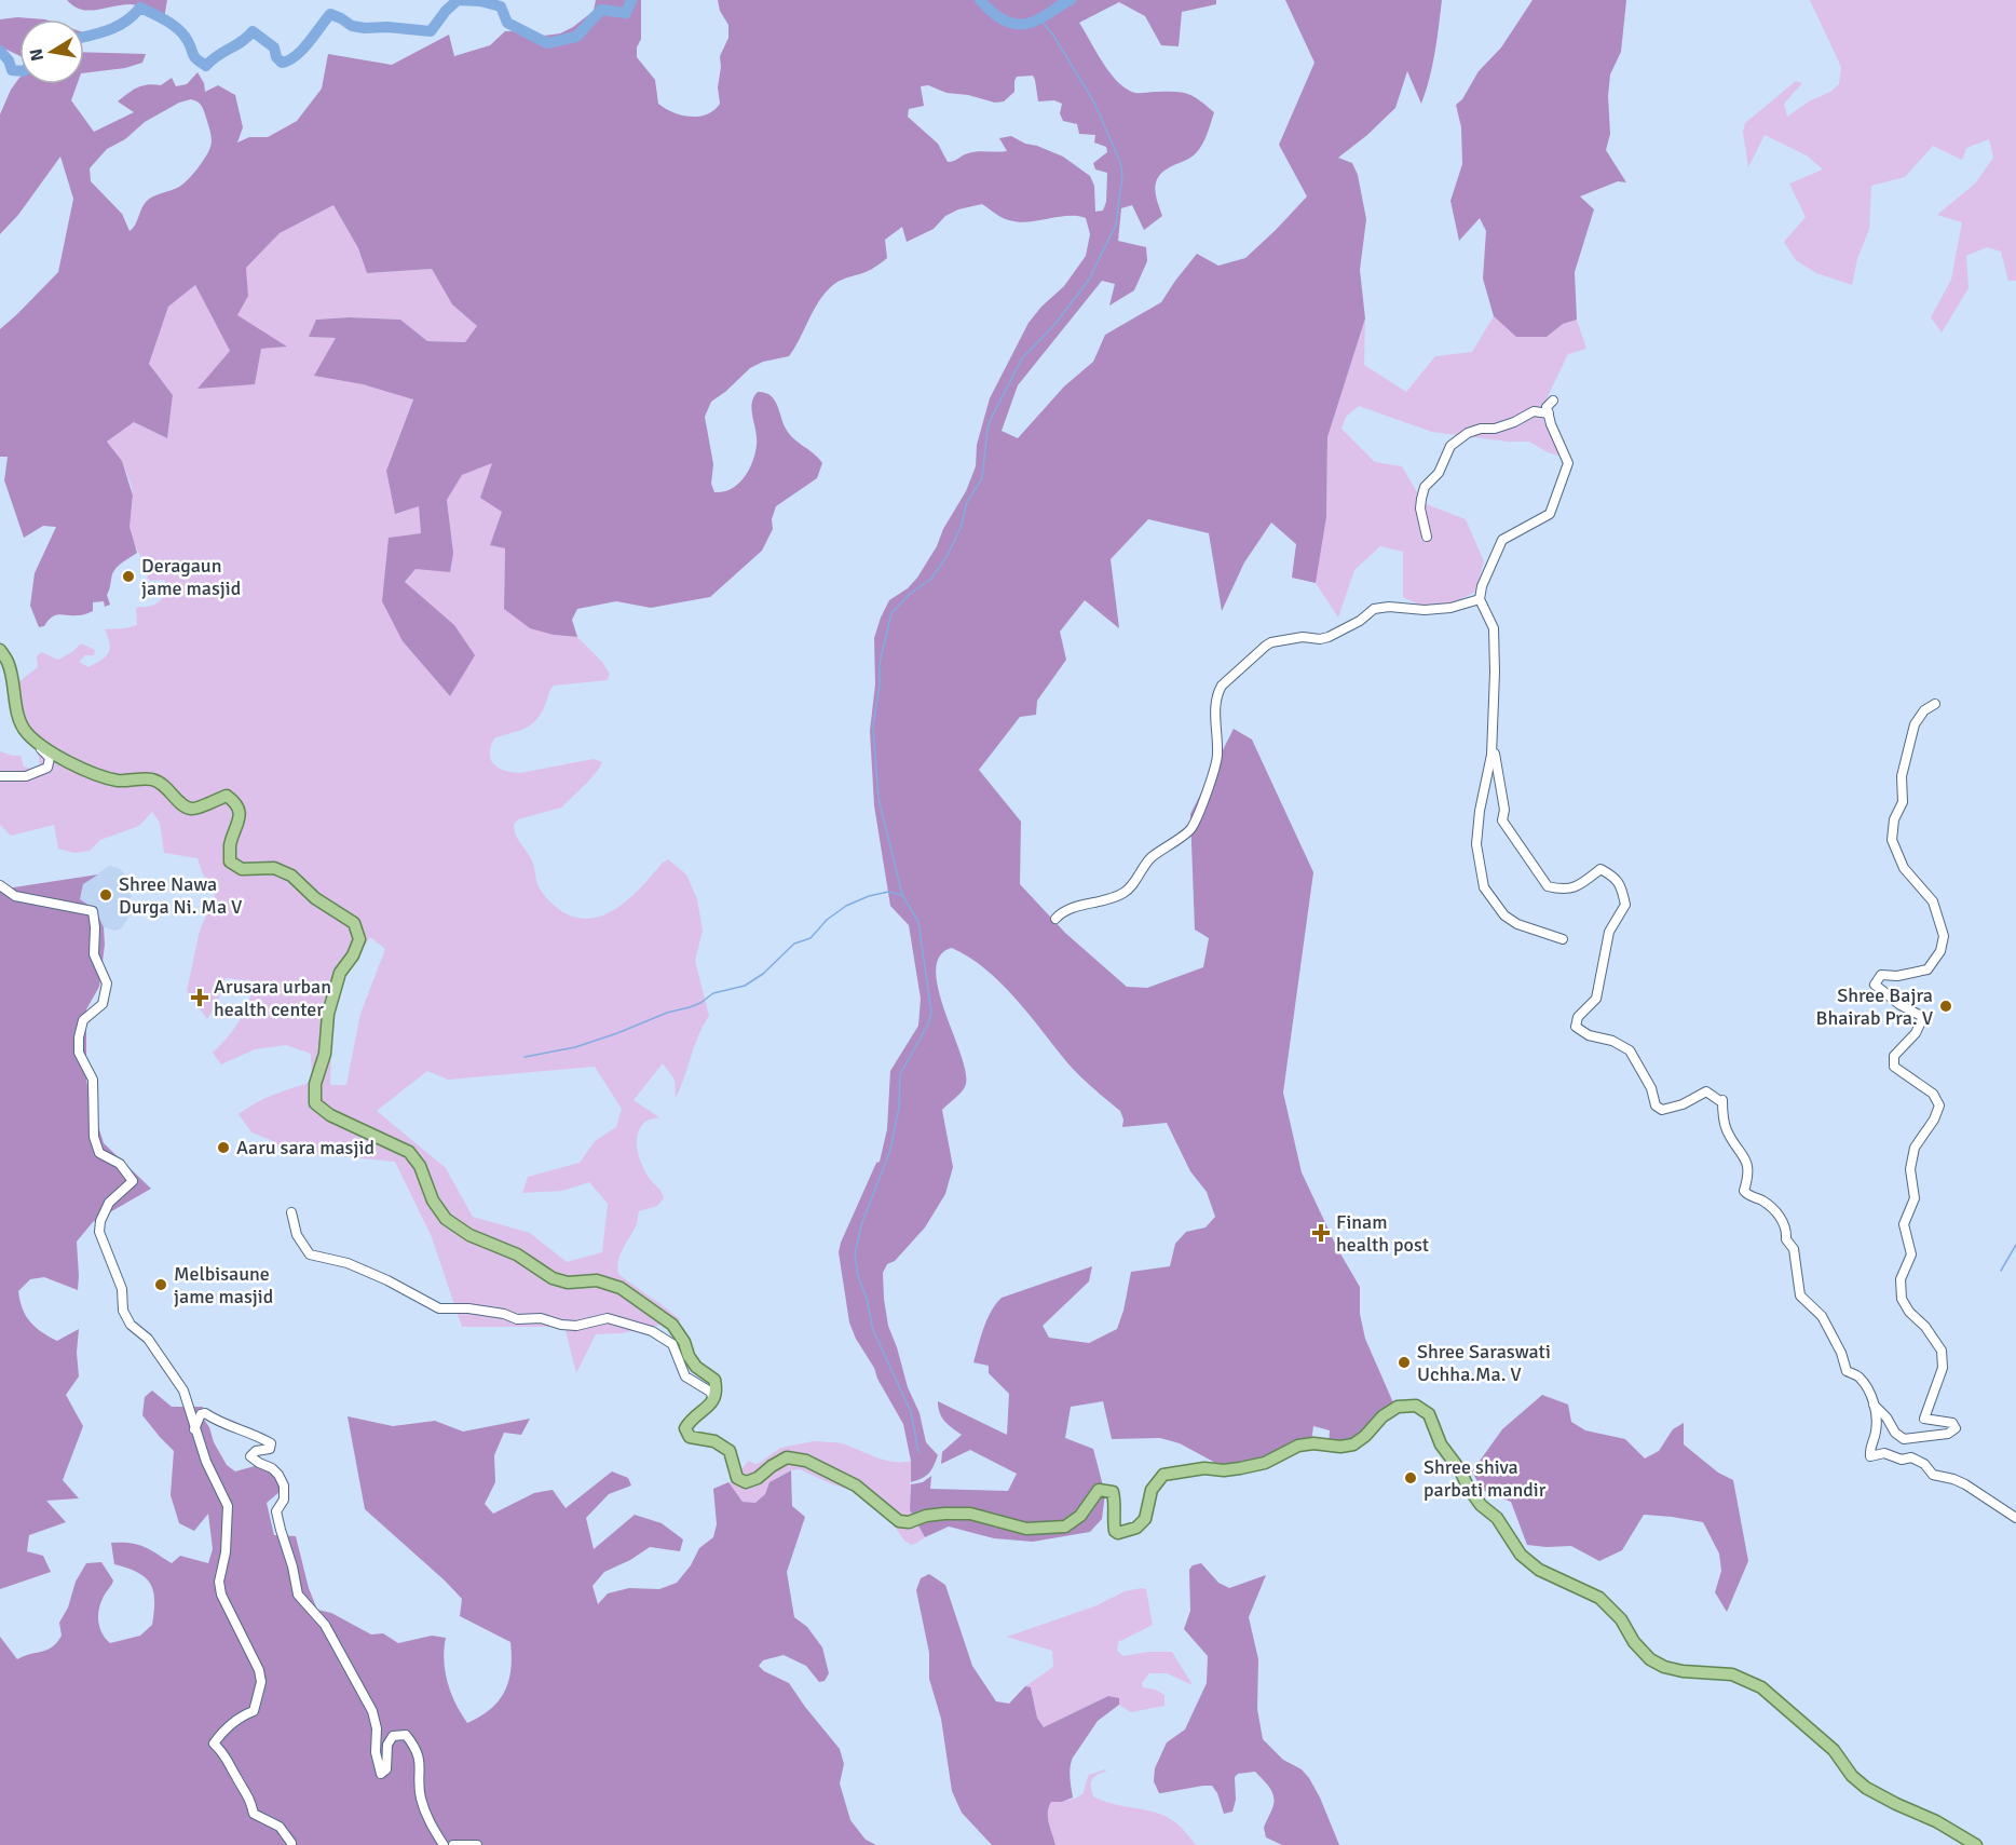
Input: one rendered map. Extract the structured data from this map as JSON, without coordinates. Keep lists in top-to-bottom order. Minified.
{"places":{"other":["Deragaun jame masjid","Shree Nawa Durga Ni. Ma V","Shree Bajra Bhairab Pra. V","Aaru sara masjid","Melbisaune jame masjid","Shree Saraswati Uchha.Ma. V","Shree shiva parbati mandir"],"health":["Arusara urban health center","Finam health post"]},"north":"left"}
